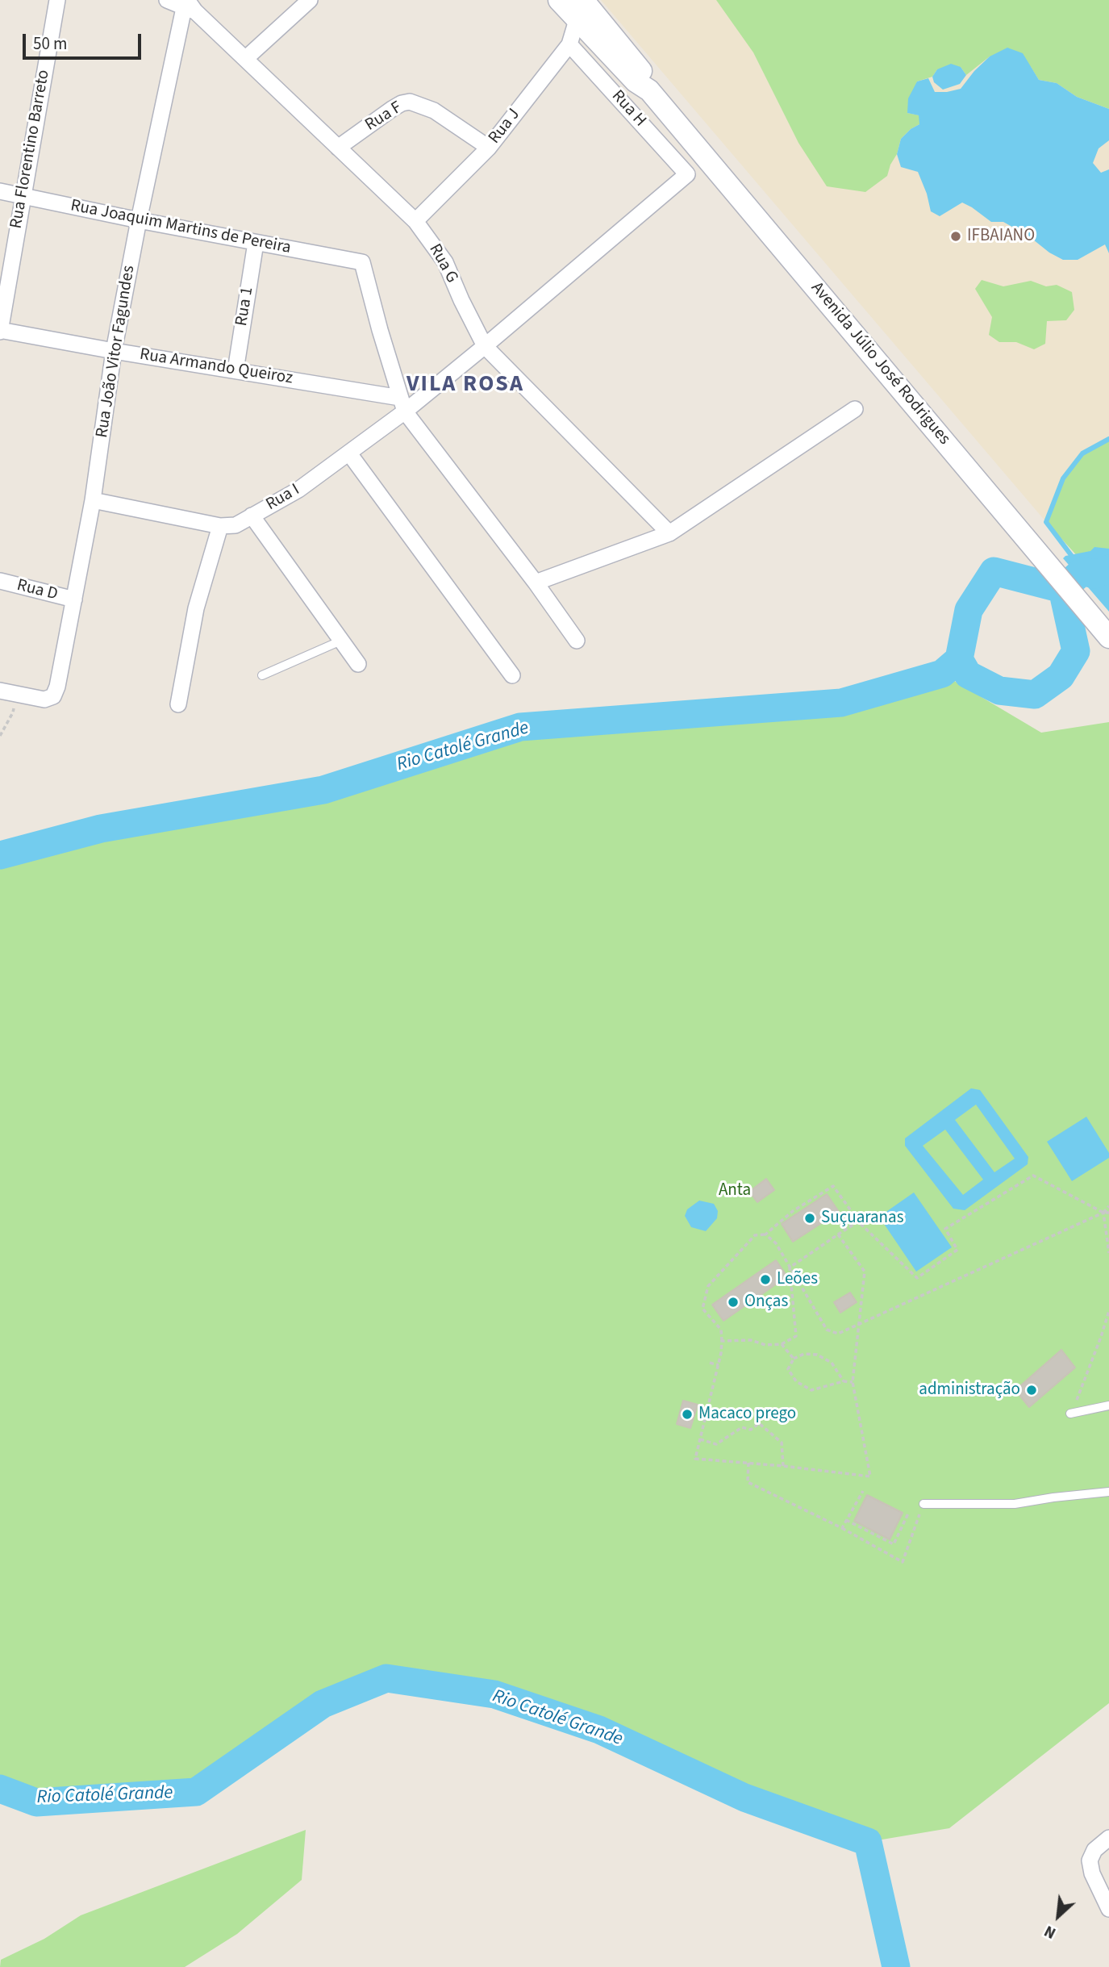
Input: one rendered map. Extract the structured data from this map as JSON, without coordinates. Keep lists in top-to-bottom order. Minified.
{"streets":{"main road":["Avenida Júlio José Rodrigues"],"street":["Rua H","Rua F","Rua J","Rua Florentino Barreto","Rua Joaquim Martins de Pereira","Rua G","Rua 1","Rua João Vitor Fagundes","Rua Armando Queiroz","Rua I","Rua D"]},"crossings":[["Rua H","Rua J"],["Rua H","Rua I"],["Rua F","Rua J"],["Rua F","Rua G"],["Rua J","Rua G"],["Rua J","Avenida Júlio José Rodrigues"],["Rua Florentino Barreto","Rua Joaquim Martins de Pereira"],["Rua Florentino Barreto","Rua Armando Queiroz"],["Rua Joaquim Martins de Pereira","Rua 1"],["Rua Joaquim Martins de Pereira","Rua João Vitor Fagundes"],["Rua Joaquim Martins de Pereira","Rua Armando Queiroz"],["Rua Joaquim Martins de Pereira","Rua I"],["Rua G","Rua João Vitor Fagundes"],["Rua G","Rua I"],["Rua 1","Rua Armando Queiroz"],["Rua João Vitor Fagundes","Rua Armando Queiroz"],["Rua João Vitor Fagundes","Rua D"],["Rua Armando Queiroz","Rua I"]],"districts":["VILA ROSA"],"water":["Rio Catolé Grande"],"parks":["Anta"],"places":["IFBAIANO","Suçuaranas","Leões","Onças","administração","Macaco prego"],"scale_bar":"50 m","north":"bottom left"}
